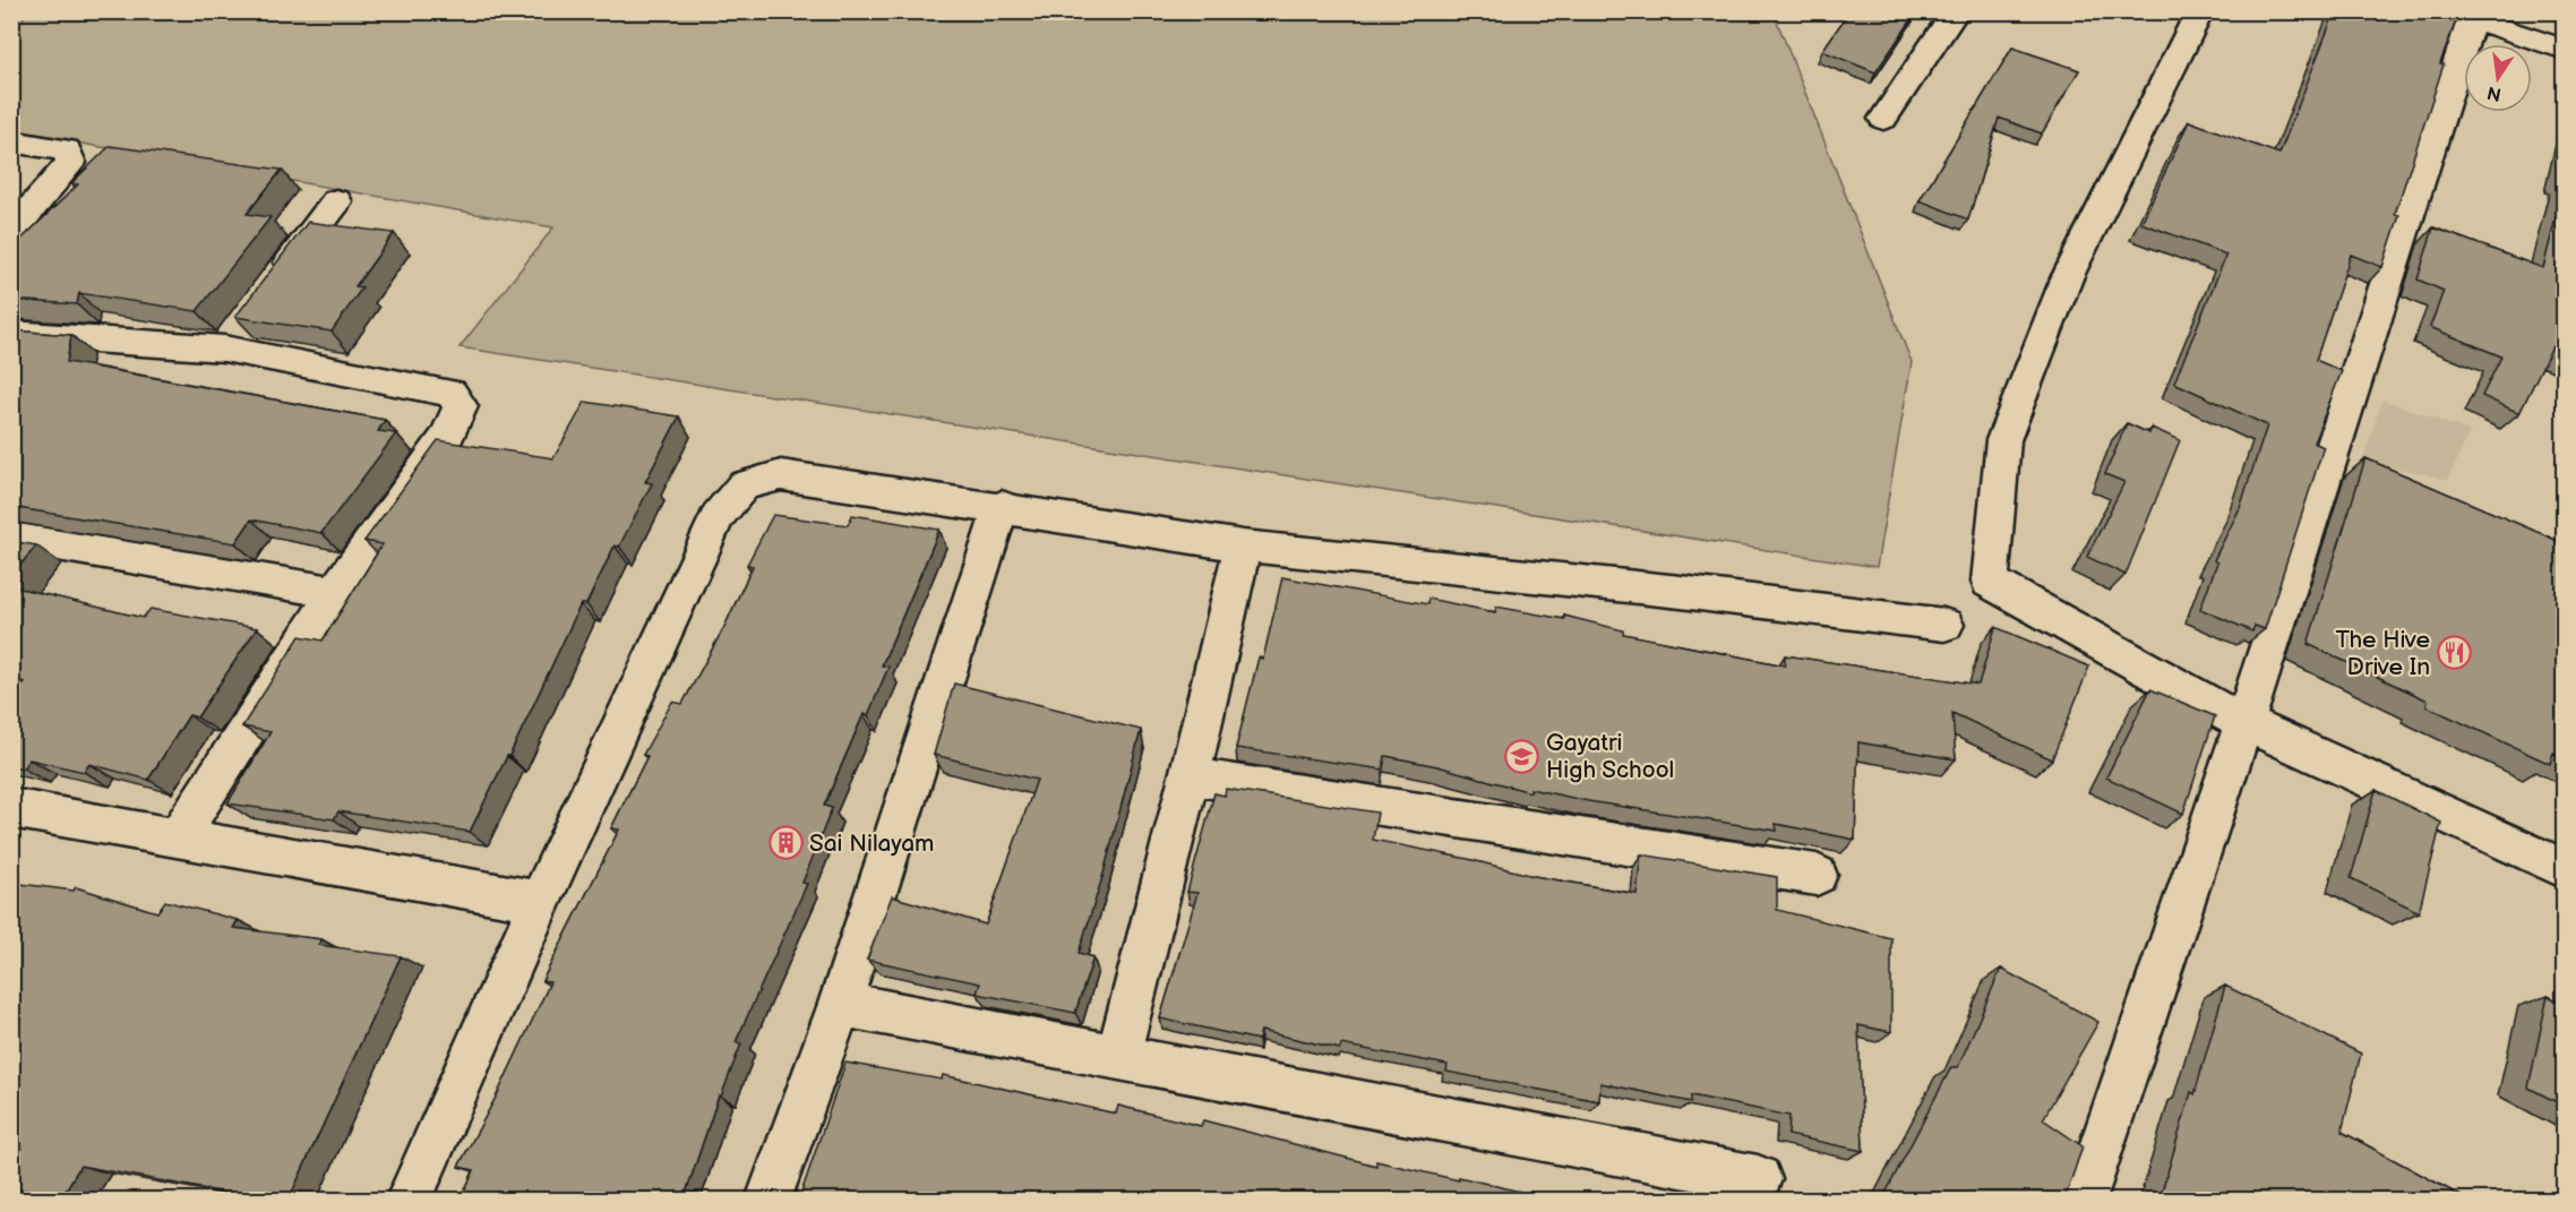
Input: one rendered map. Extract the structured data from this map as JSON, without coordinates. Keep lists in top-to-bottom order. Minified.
{"places":{"restaurant":["The Hive Drive In"],"school or university":["Gayatri High School"],"building":["Sai Nilayam"]},"north":"bottom"}
